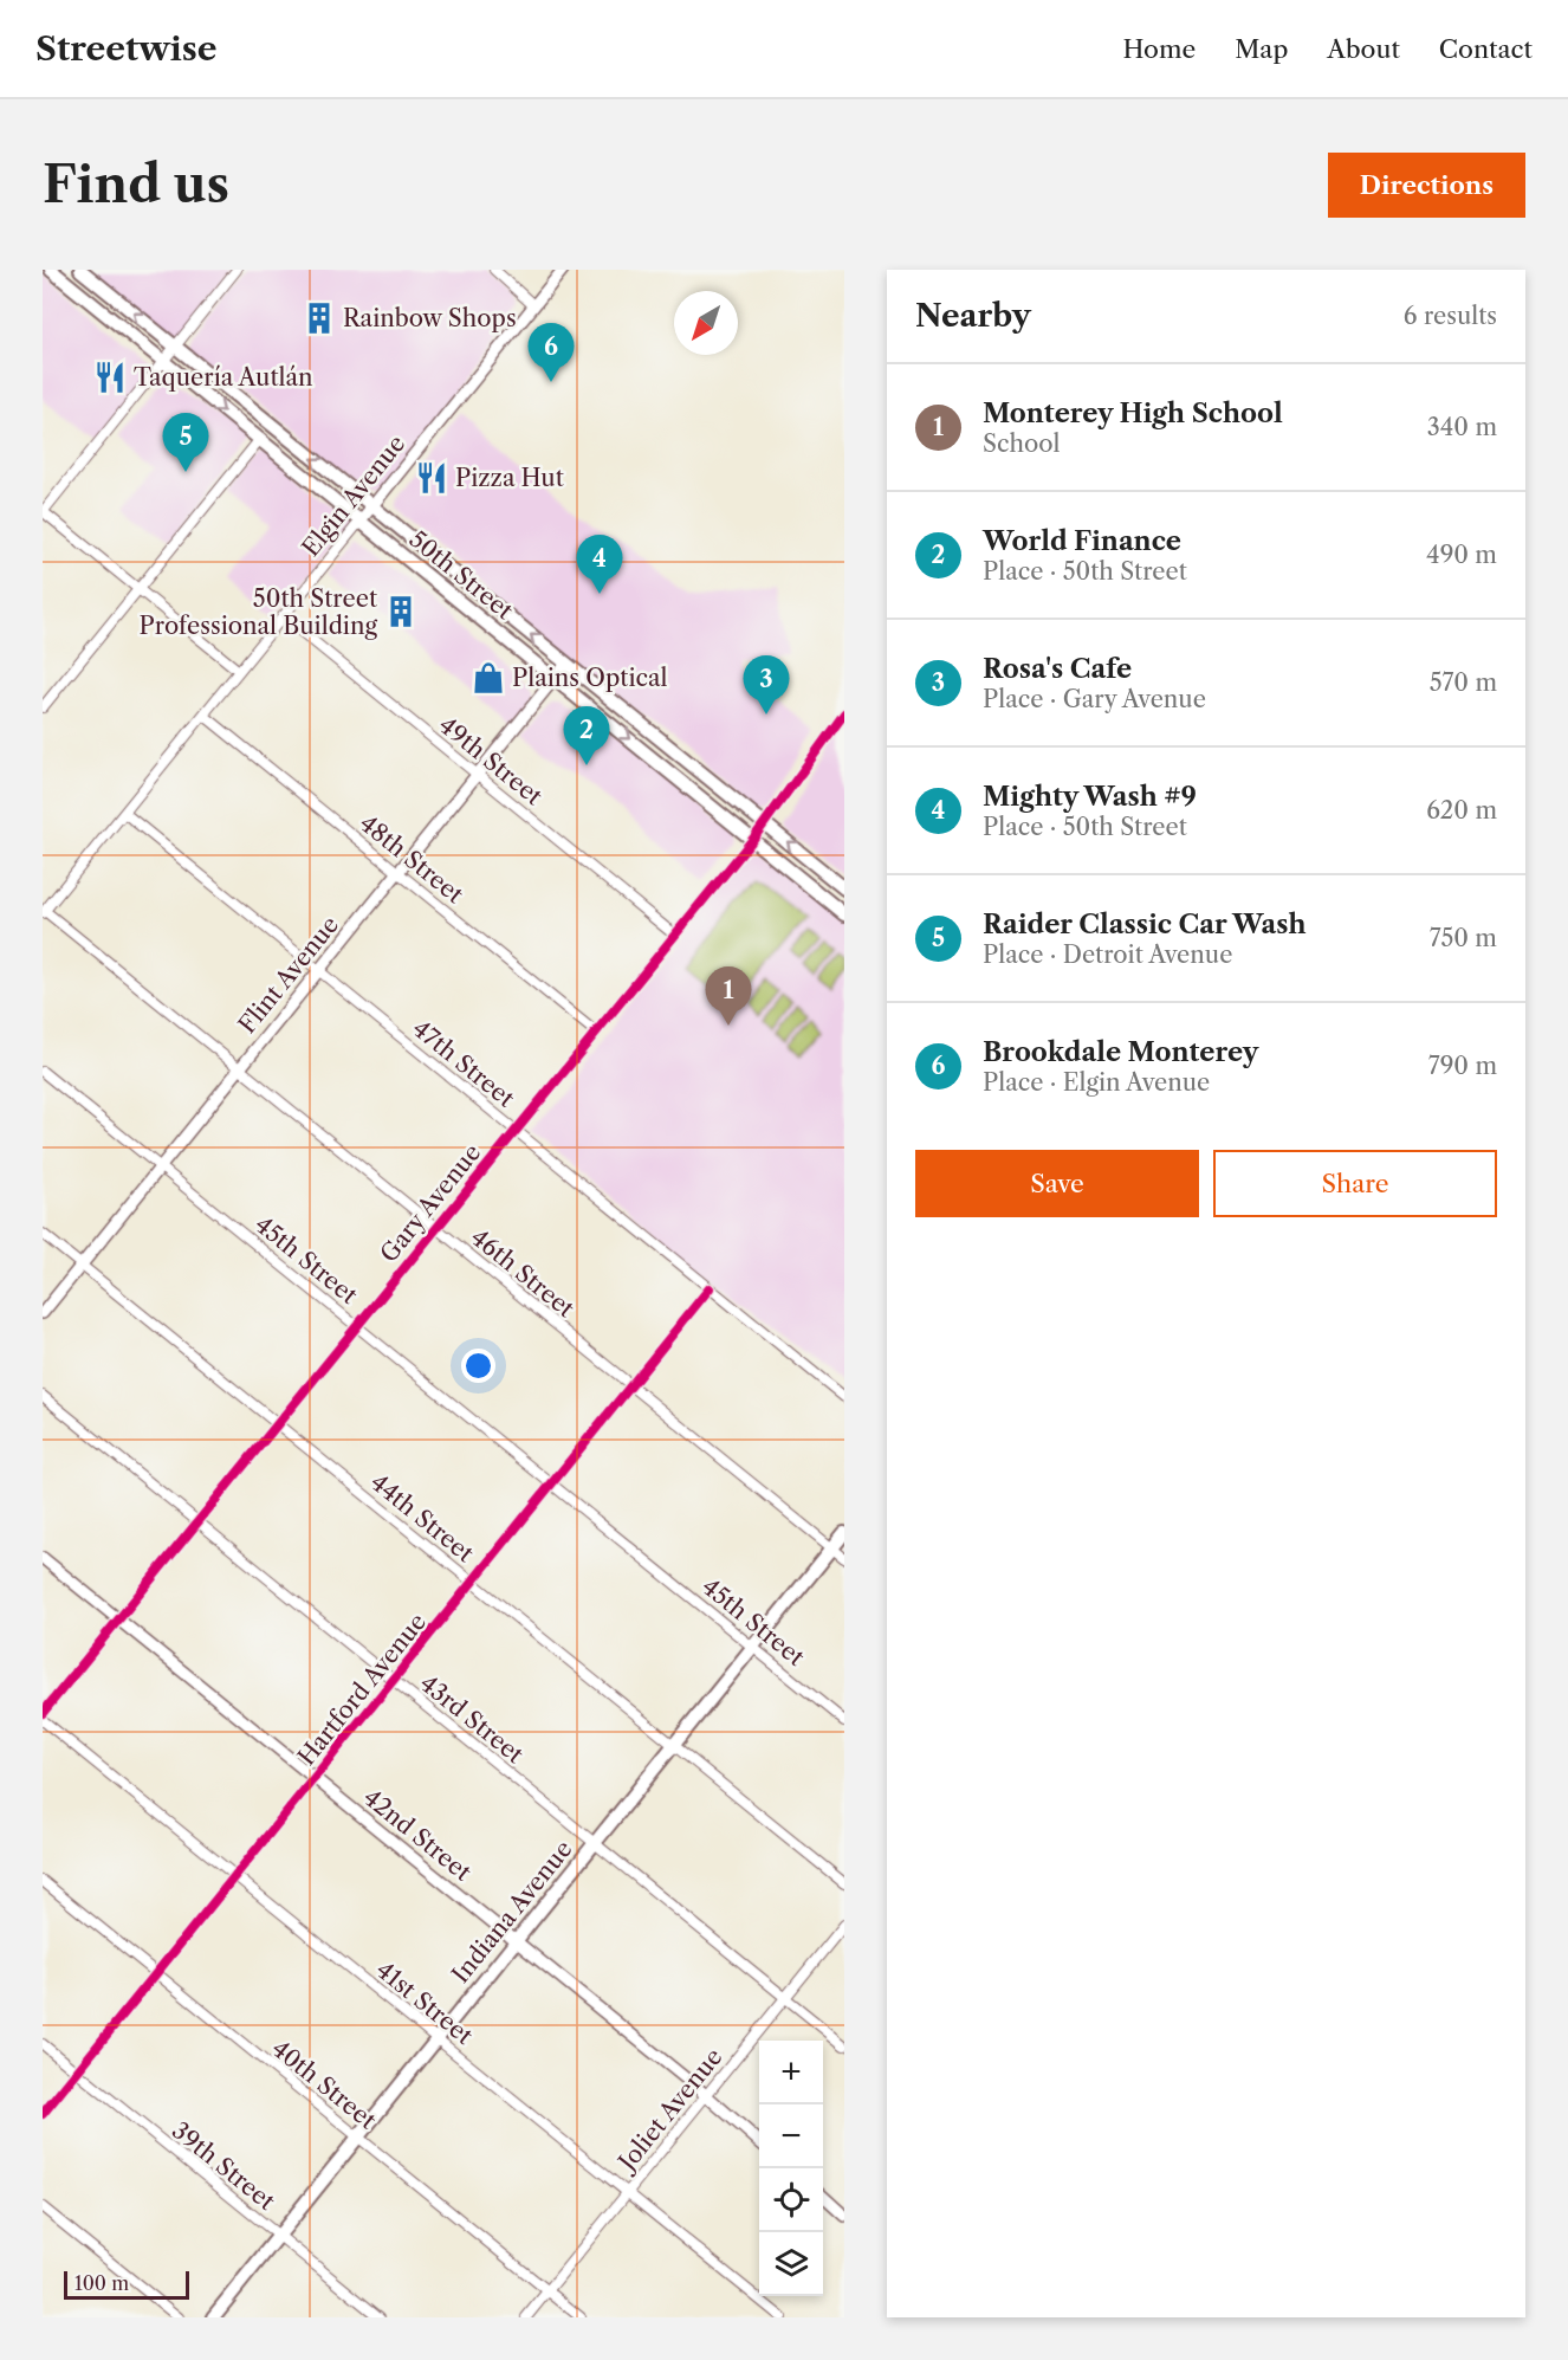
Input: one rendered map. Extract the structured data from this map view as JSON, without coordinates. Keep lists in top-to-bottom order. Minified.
{"streets":{"main road":["50th Street","Indiana Avenue"],"street":["Elgin Avenue","49th Street","48th Street","Flint Avenue","47th Street","Gary Avenue","45th Street","46th Street","44th Street","Hartford Avenue","43rd Street","42nd Street","41st Street","40th Street","Joliet Avenue","39th Street"]},"crossings":[["Elgin Avenue","50th Street"],["Elgin Avenue","49th Street"],["Elgin Avenue","48th Street"],["Elgin Avenue","47th Street"],["Elgin Avenue","46th Street"],["50th Street","Flint Avenue"],["50th Street","Gary Avenue"],["49th Street","Flint Avenue"],["49th Street","Gary Avenue"],["48th Street","Flint Avenue"],["48th Street","Gary Avenue"],["Flint Avenue","47th Street"],["Flint Avenue","45th Street"],["Flint Avenue","46th Street"],["Flint Avenue","44th Street"],["47th Street","Gary Avenue"],["47th Street","Hartford Avenue"],["Gary Avenue","45th Street"],["Gary Avenue","46th Street"],["Gary Avenue","44th Street"],["Gary Avenue","43rd Street"],["Gary Avenue","42nd Street"],["45th Street","Hartford Avenue"],["45th Street","Indiana Avenue"],["46th Street","Hartford Avenue"],["46th Street","Indiana Avenue"],["44th Street","Hartford Avenue"],["44th Street","Indiana Avenue"],["Hartford Avenue","43rd Street"],["Hartford Avenue","42nd Street"],["Hartford Avenue","41st Street"],["Hartford Avenue","40th Street"],["Hartford Avenue","39th Street"],["43rd Street","Indiana Avenue"],["43rd Street","Joliet Avenue"],["42nd Street","Indiana Avenue"],["42nd Street","Joliet Avenue"],["Indiana Avenue","41st Street"],["Indiana Avenue","40th Street"],["Indiana Avenue","39th Street"],["41st Street","Joliet Avenue"],["40th Street","Joliet Avenue"]],"places":{"building":["Rainbow Shops","50th Street Professional Building"],"restaurant":["Taquería Autlán","Pizza Hut"],"shop":["Plains Optical"]},"scale_bar":"100 m","north":"bottom left","page":{"header":"Streetwise","nav":["Home","Map","About","Contact"],"buttons":["Directions",["Save","Share"]],"title":"Find us","heading":["Nearby","6 results"],"pins":["6","5","4","3","2","1"],"list":[{"mark":"1","name":"Monterey High School","note":"School","value":"340 m"},{"mark":"2","name":"World Finance","note":"Place · 50th Street","value":"490 m"},{"mark":"3","name":"Rosa's Cafe","note":"Place · Gary Avenue","value":"570 m"},{"mark":"4","name":"Mighty Wash #9","note":"Place · 50th Street","value":"620 m"},{"mark":"5","name":"Raider Classic Car Wash","note":"Place · Detroit Avenue","value":"750 m"},{"mark":"6","name":"Brookdale Monterey","note":"Place · Elgin Avenue","value":"790 m"}],"map_buttons":["+","−"],"scale":"100 m"}}
